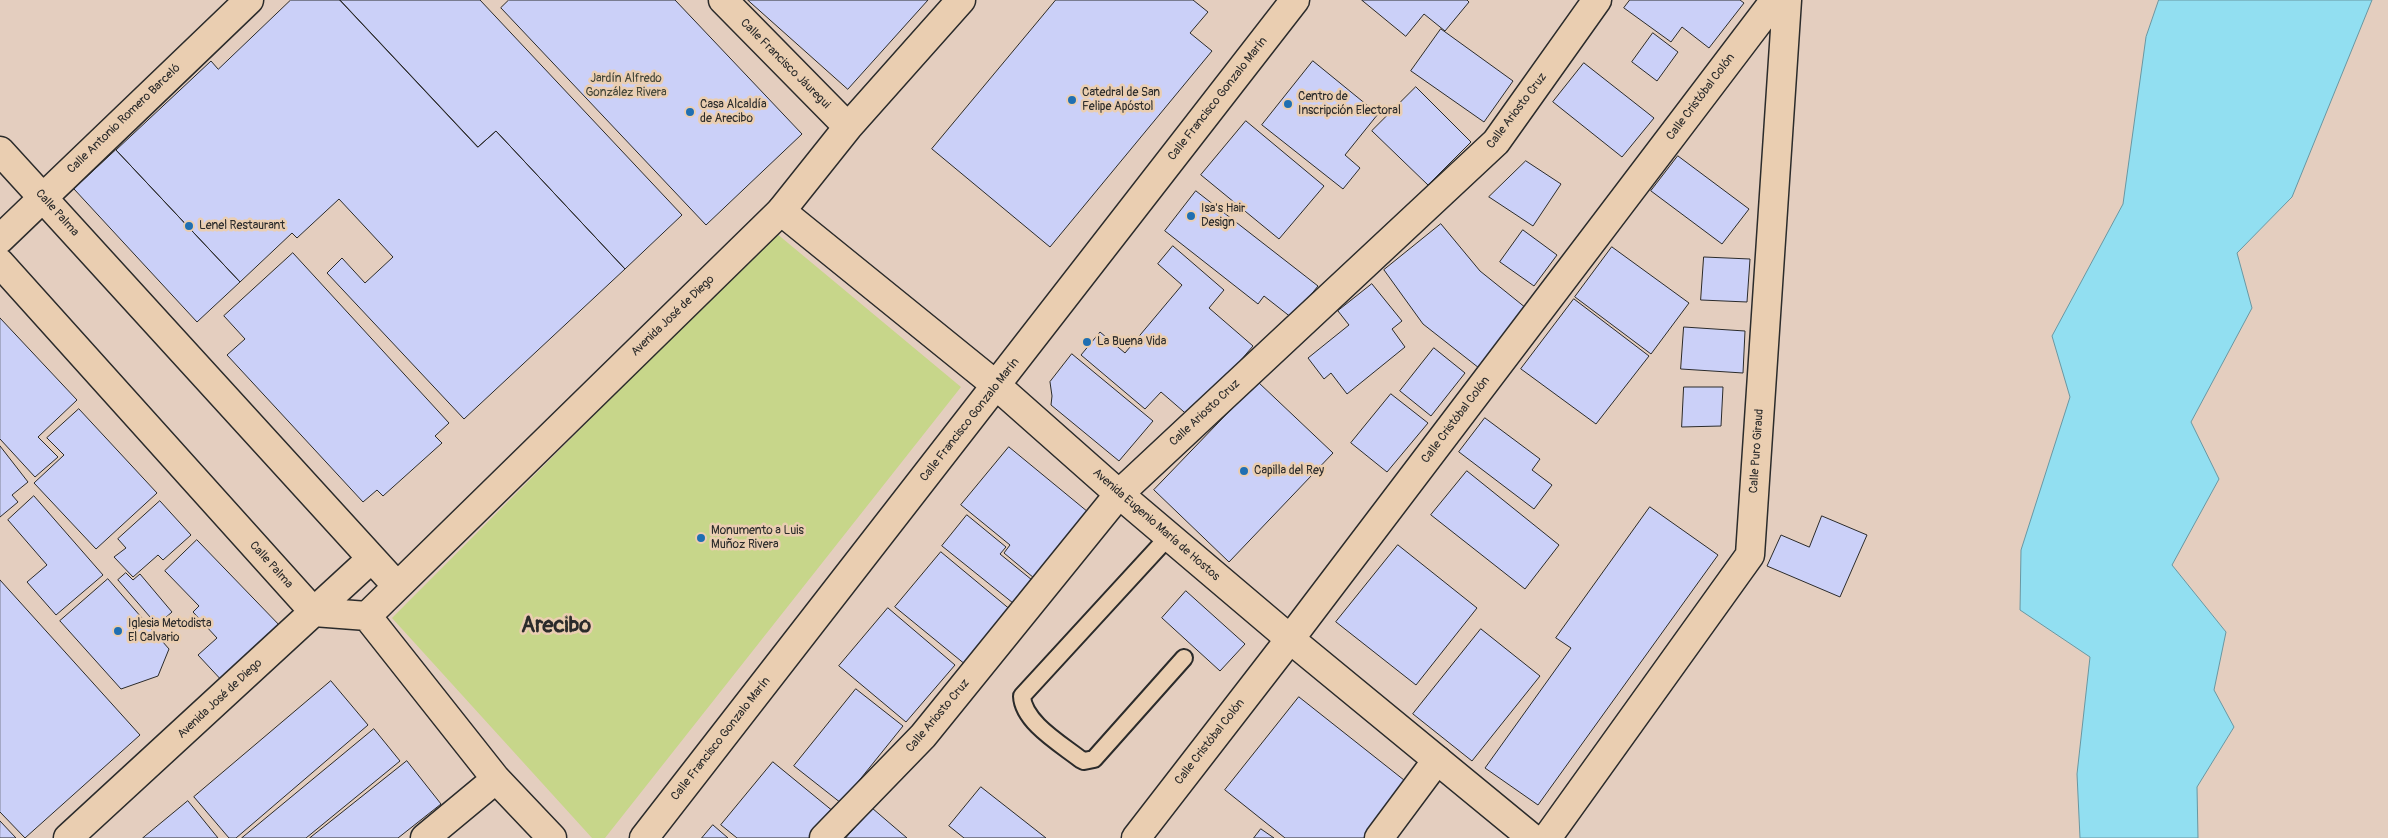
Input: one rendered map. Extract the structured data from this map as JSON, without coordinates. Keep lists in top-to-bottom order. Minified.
{"streets":{"street":["Calle Francisco Jáuregui","Calle Cristóbal Colón","Calle Francisco Gonzalo Marín","Calle Ariosto Cruz","Calle Antonio Romero Barceló","Calle Palma","Avenida José de Diego","Calle Puro Giraud","Avenida Eugenio María de Hostos"]},"crossings":[["Calle Francisco Jáuregui","Avenida José de Diego"],["Calle Cristóbal Colón","Avenida Eugenio María de Hostos"],["Calle Francisco Gonzalo Marín","Avenida Eugenio María de Hostos"],["Calle Ariosto Cruz","Avenida Eugenio María de Hostos"],["Calle Antonio Romero Barceló","Calle Palma"],["Calle Palma","Avenida José de Diego"],["Avenida José de Diego","Avenida Eugenio María de Hostos"]],"districts":["Arecibo"],"parks":["Jardín Alfredo González Rivera"],"places":["Catedral de San Felipe Apóstol","Centro de Inscripción Electoral","Casa Alcaldía de Arecibo","Isa's Hair Design","Lenel Restaurant","La Buena Vida","Capilla del Rey","Monumento a Luis Muñoz Rivera","Iglesia Metodista El Calvario"]}
